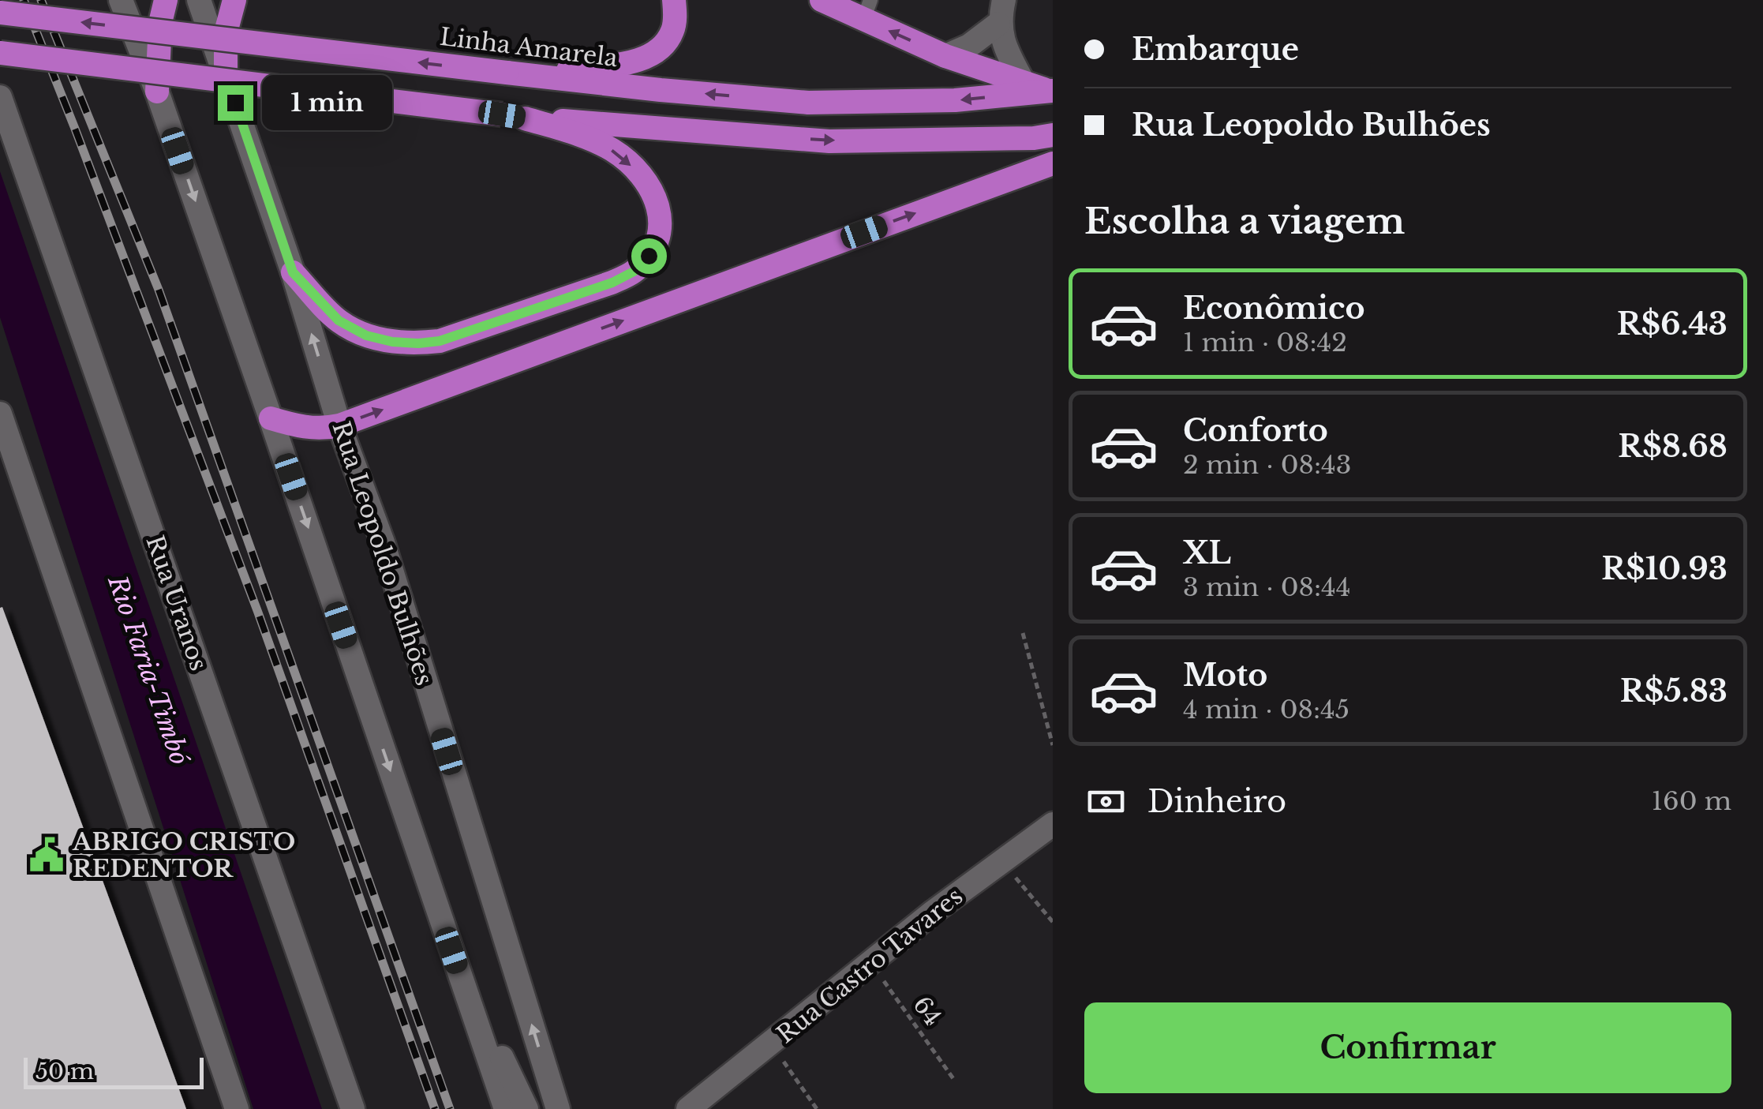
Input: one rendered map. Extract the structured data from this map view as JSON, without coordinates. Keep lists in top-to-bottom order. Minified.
{"streets":{"highway":["Linha Amarela"],"main road":["Rua Leopoldo Bulhões","Rua Uranos","Rua Castro Tavares"],"path":["64"]},"crossings":[["Rua Castro Tavares","64"]],"water":["Rio Faria-Timbó"],"places":{"public building":["ABRIGO CRISTO REDENTOR"]},"scale_bar":"50 m","page":{"banner":["Embarque","Rua Leopoldo Bulhões"],"bubble":"1 min","heading":"Escolha a viagem","list":[{"name":"Econômico","note":"1 min · 08:42","value":"R$6.43"},{"name":"Conforto","note":"2 min · 08:43","value":"R$8.68"},{"name":"XL","note":"3 min · 08:44","value":"R$10.93"},{"name":"Moto","note":"4 min · 08:45","value":"R$5.83"}],"pay":["Dinheiro","160 m"],"buttons":"Confirmar","scale":"50 m"}}
